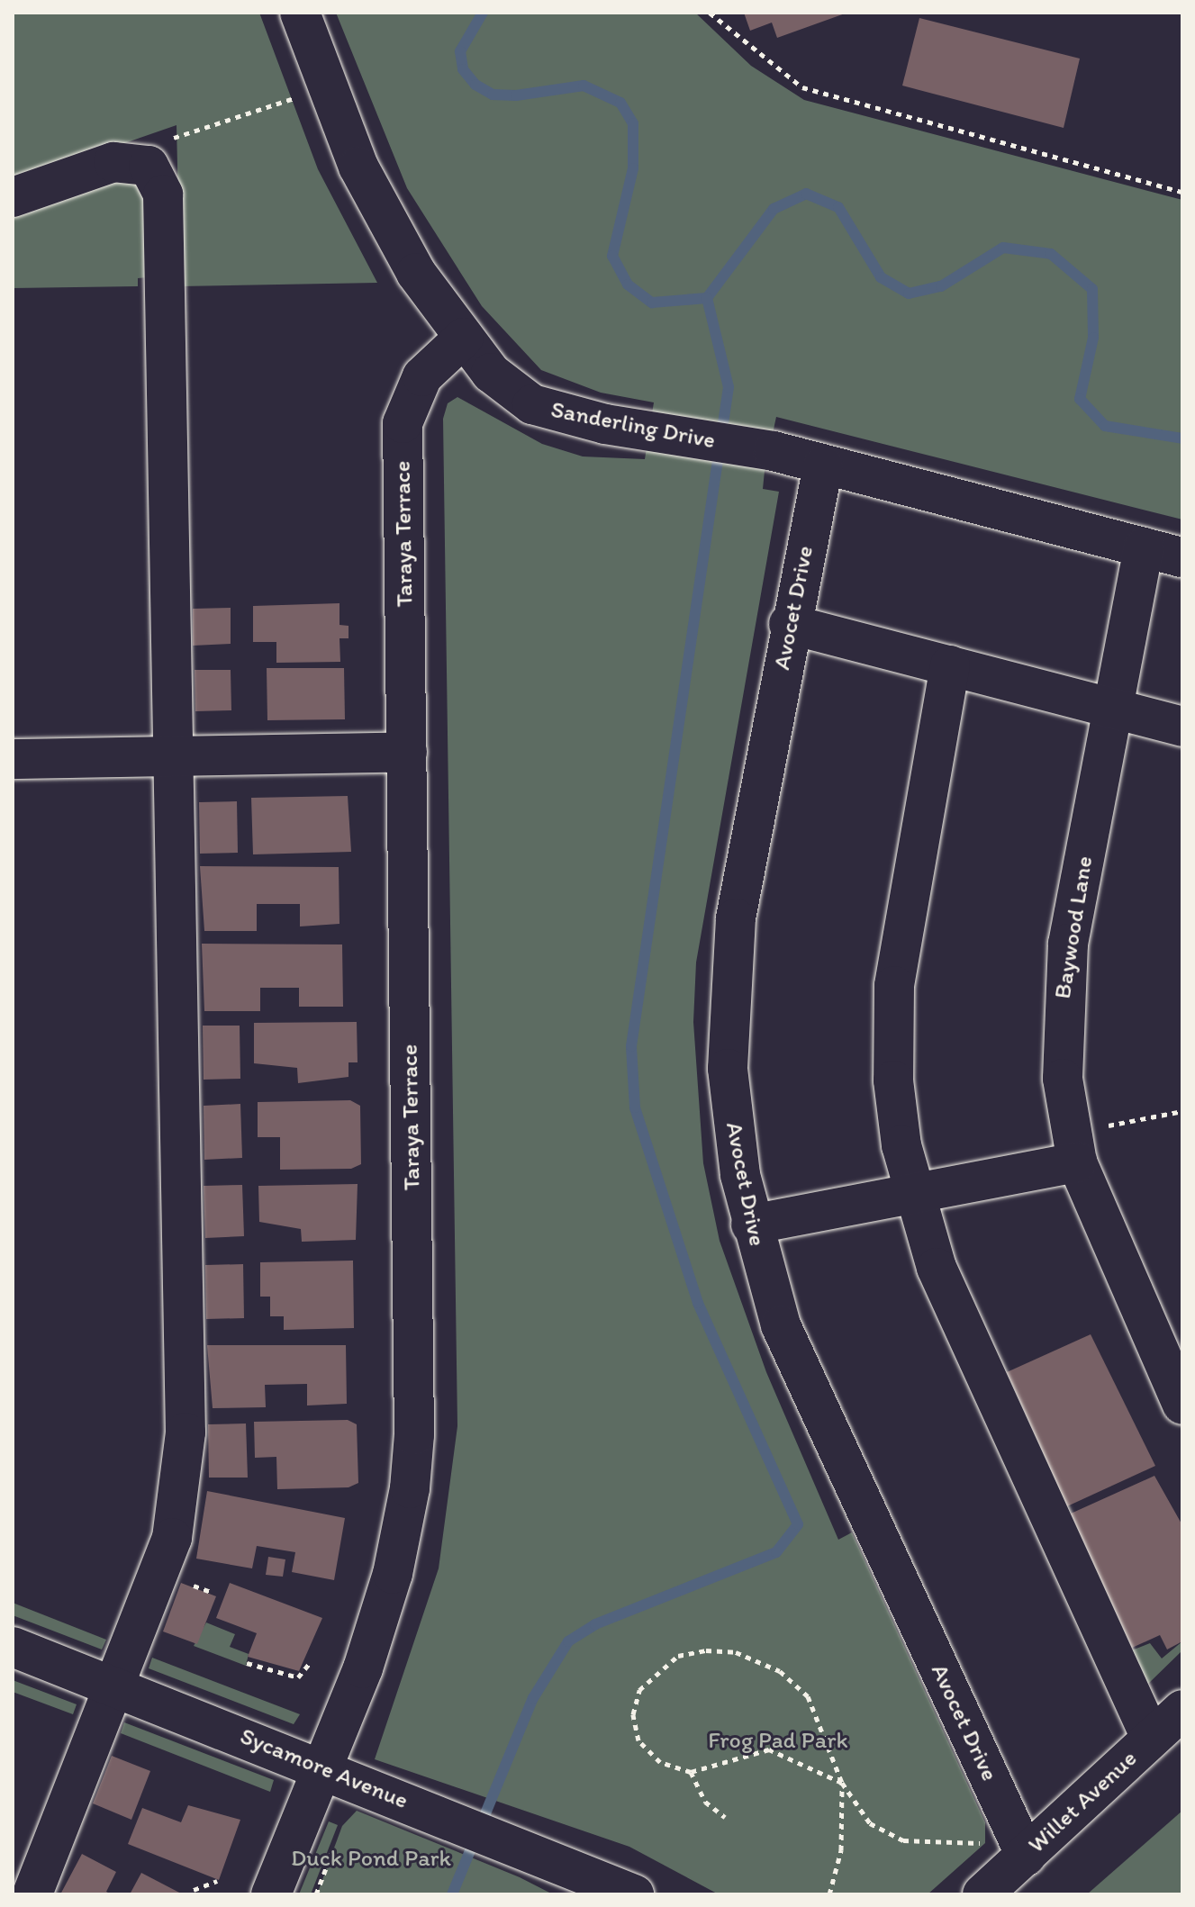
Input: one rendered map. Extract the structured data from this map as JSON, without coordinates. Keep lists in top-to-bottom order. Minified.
{"streets":{"street":["Sanderling Drive","Taraya Terrace","Avocet Drive","Baywood Lane","Sycamore Avenue","Willet Avenue"]},"crossings":[["Sanderling Drive","Taraya Terrace"],["Sanderling Drive","Avocet Drive"],["Sanderling Drive","Baywood Lane"],["Taraya Terrace","Sycamore Avenue"],["Avocet Drive","Willet Avenue"]],"parks":["Frog Pad Park","Duck Pond Park"]}
